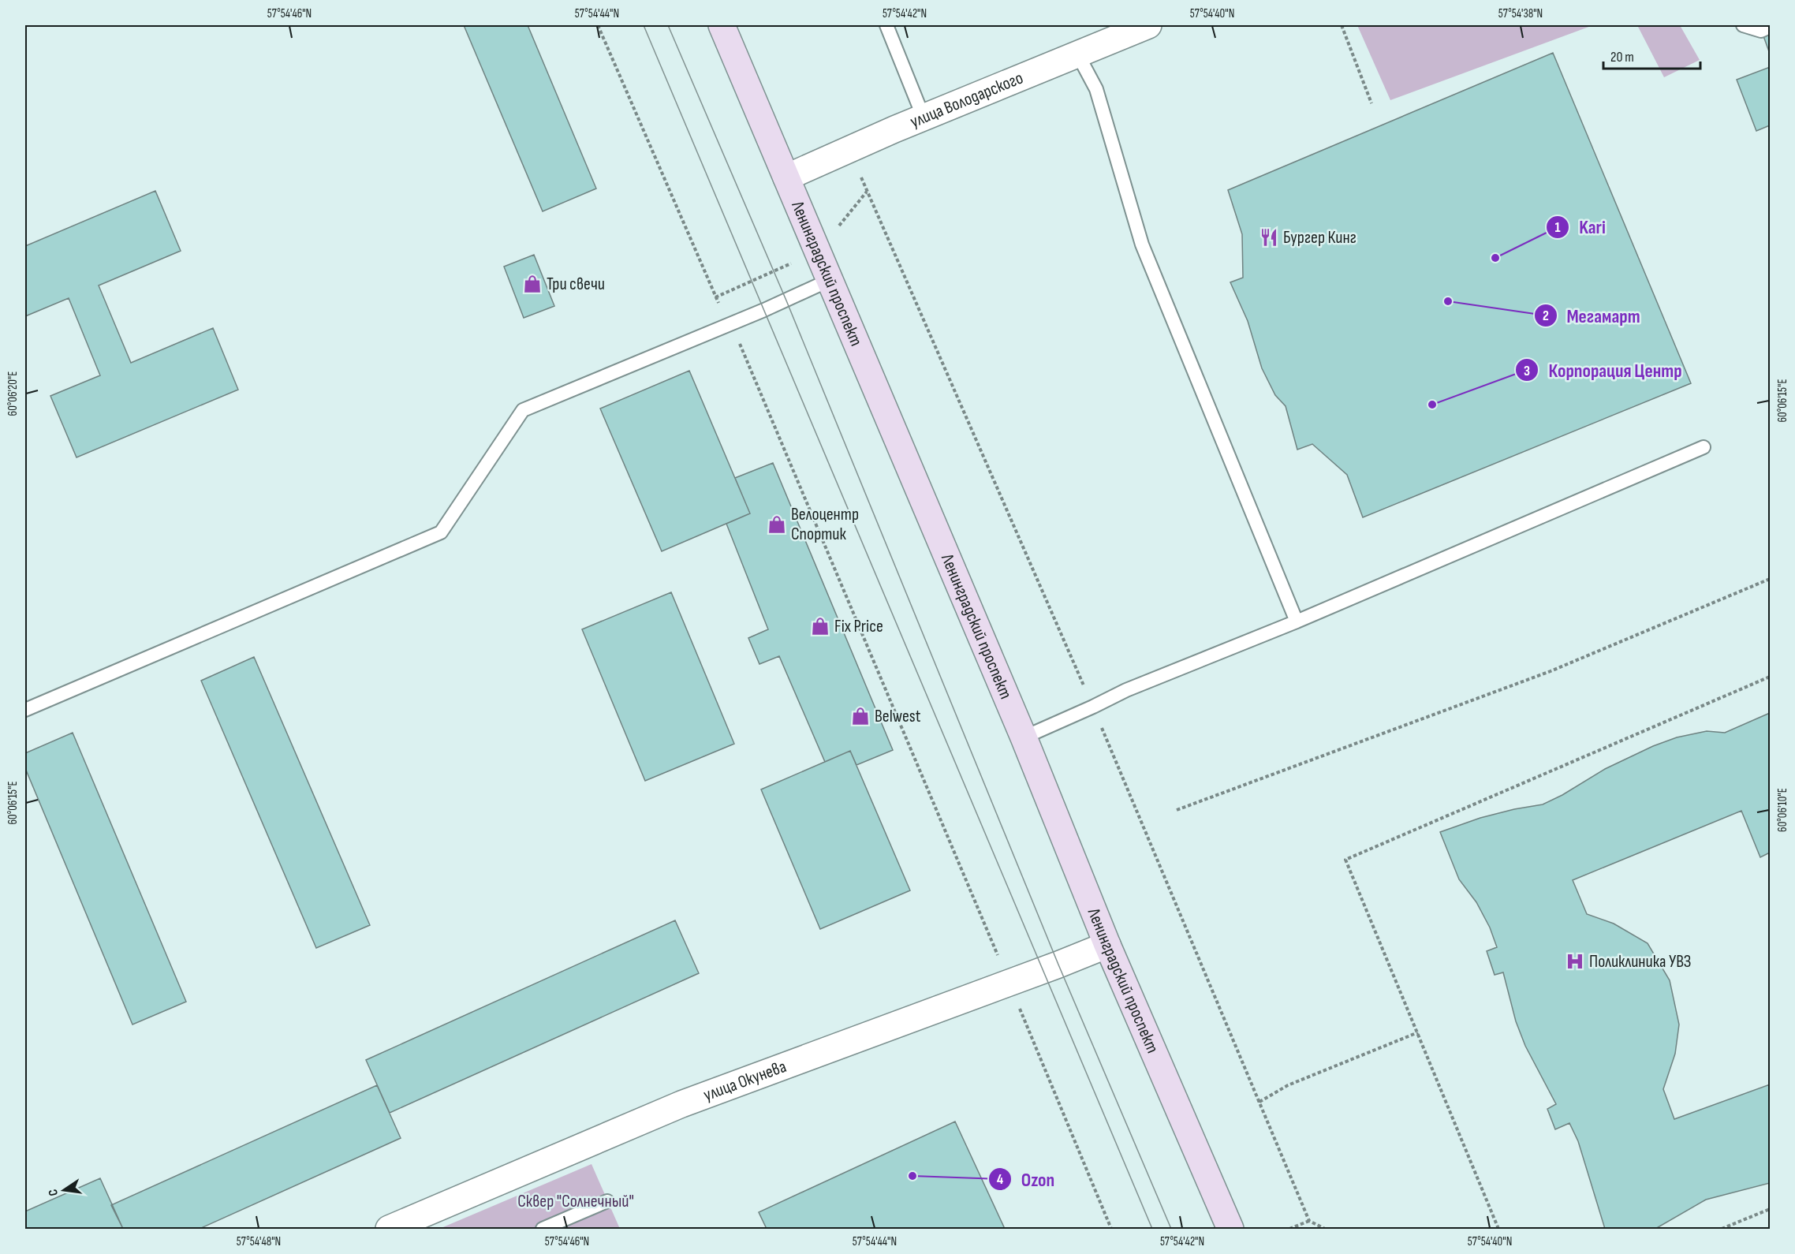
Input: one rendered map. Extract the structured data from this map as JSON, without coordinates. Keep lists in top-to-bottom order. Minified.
{"streets":{"main road":["Ленинградский проспект"],"street":["улица Володарского","улица Окунева"]},"crossings":[["улица Володарского","Ленинградский проспект"],["Ленинградский проспект","улица Окунева"]],"parks":["Сквер \"Солнечный\""],"places":{"restaurant":["Бургер Кинг"],"other":["Kari","Мегамарт","Корпорация Центр","Ozon"],"shop":["Три свечи","Велоцентр Спортик","Fix Price","Belwest"],"hospital":["Поликлиника УВЗ"]},"scale_bar":"20 m","north":"left","coordinates":["57°54'46\"N","57°54'44\"N","57°54'42\"N","57°54'40\"N","57°54'38\"N","60°06'20\"E","60°06'15\"E","60°06'10\"E","57°54'48\"N"]}
